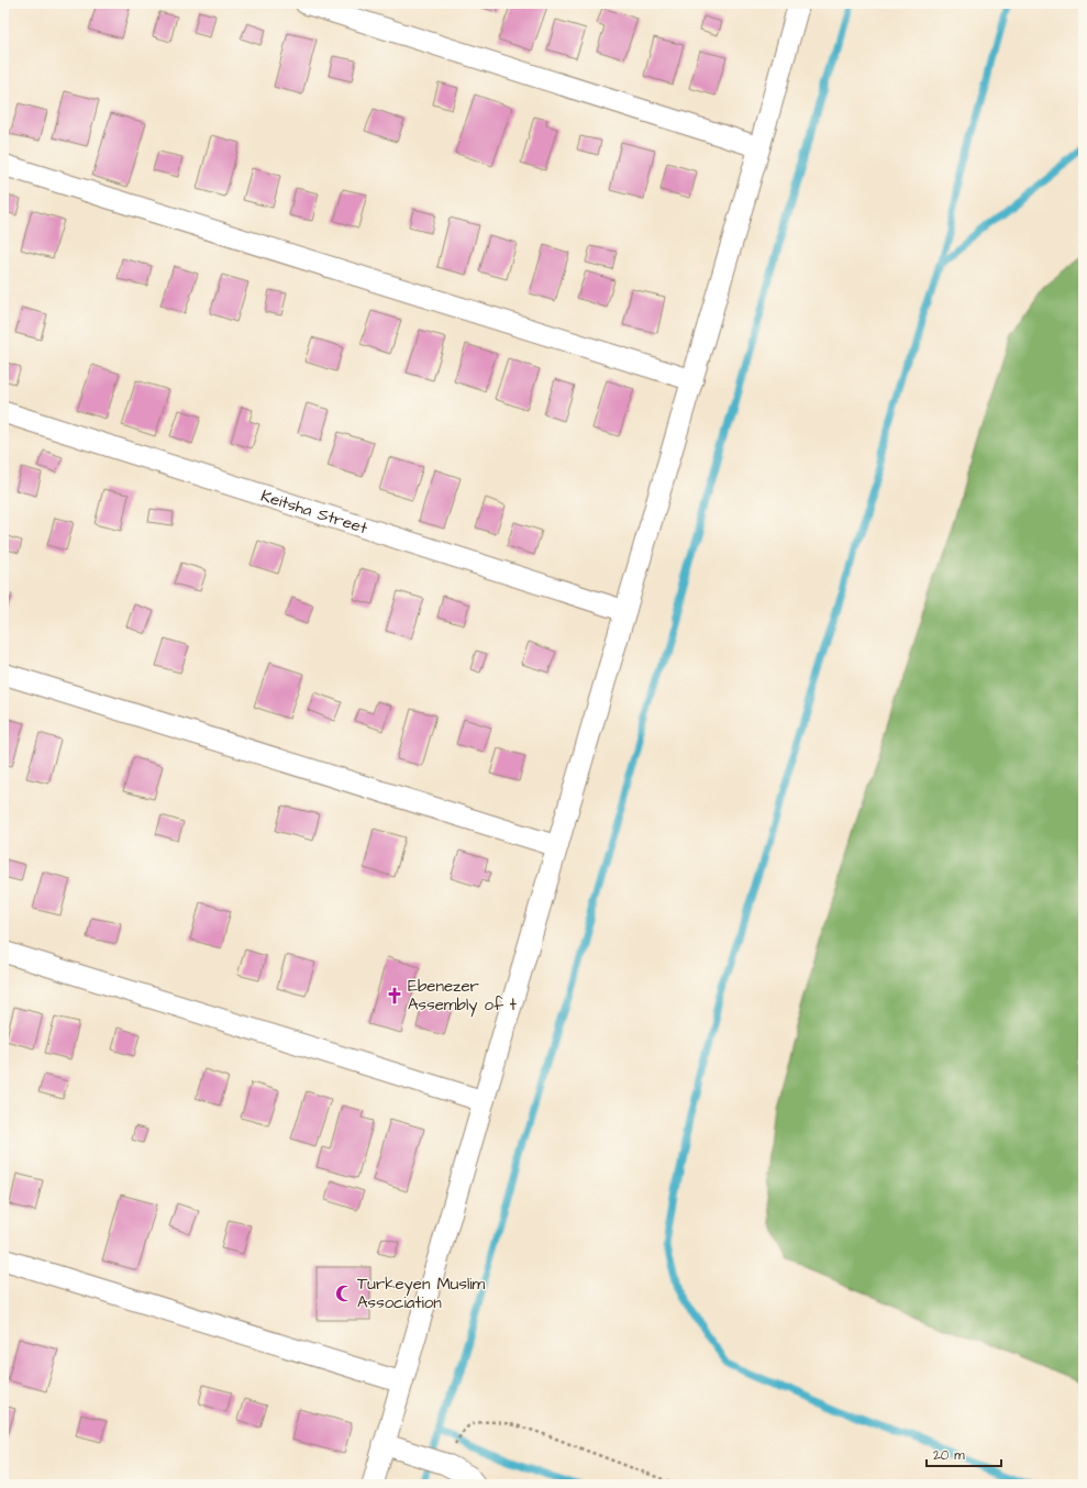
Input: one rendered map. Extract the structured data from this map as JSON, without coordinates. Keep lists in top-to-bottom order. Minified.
{"streets":{"street":["Keitsha Street"]},"places":{"church":["Ebenezer Assembly of t"],"mosque":["Turkeyen Muslim Association"]},"scale_bar":"20 m"}
